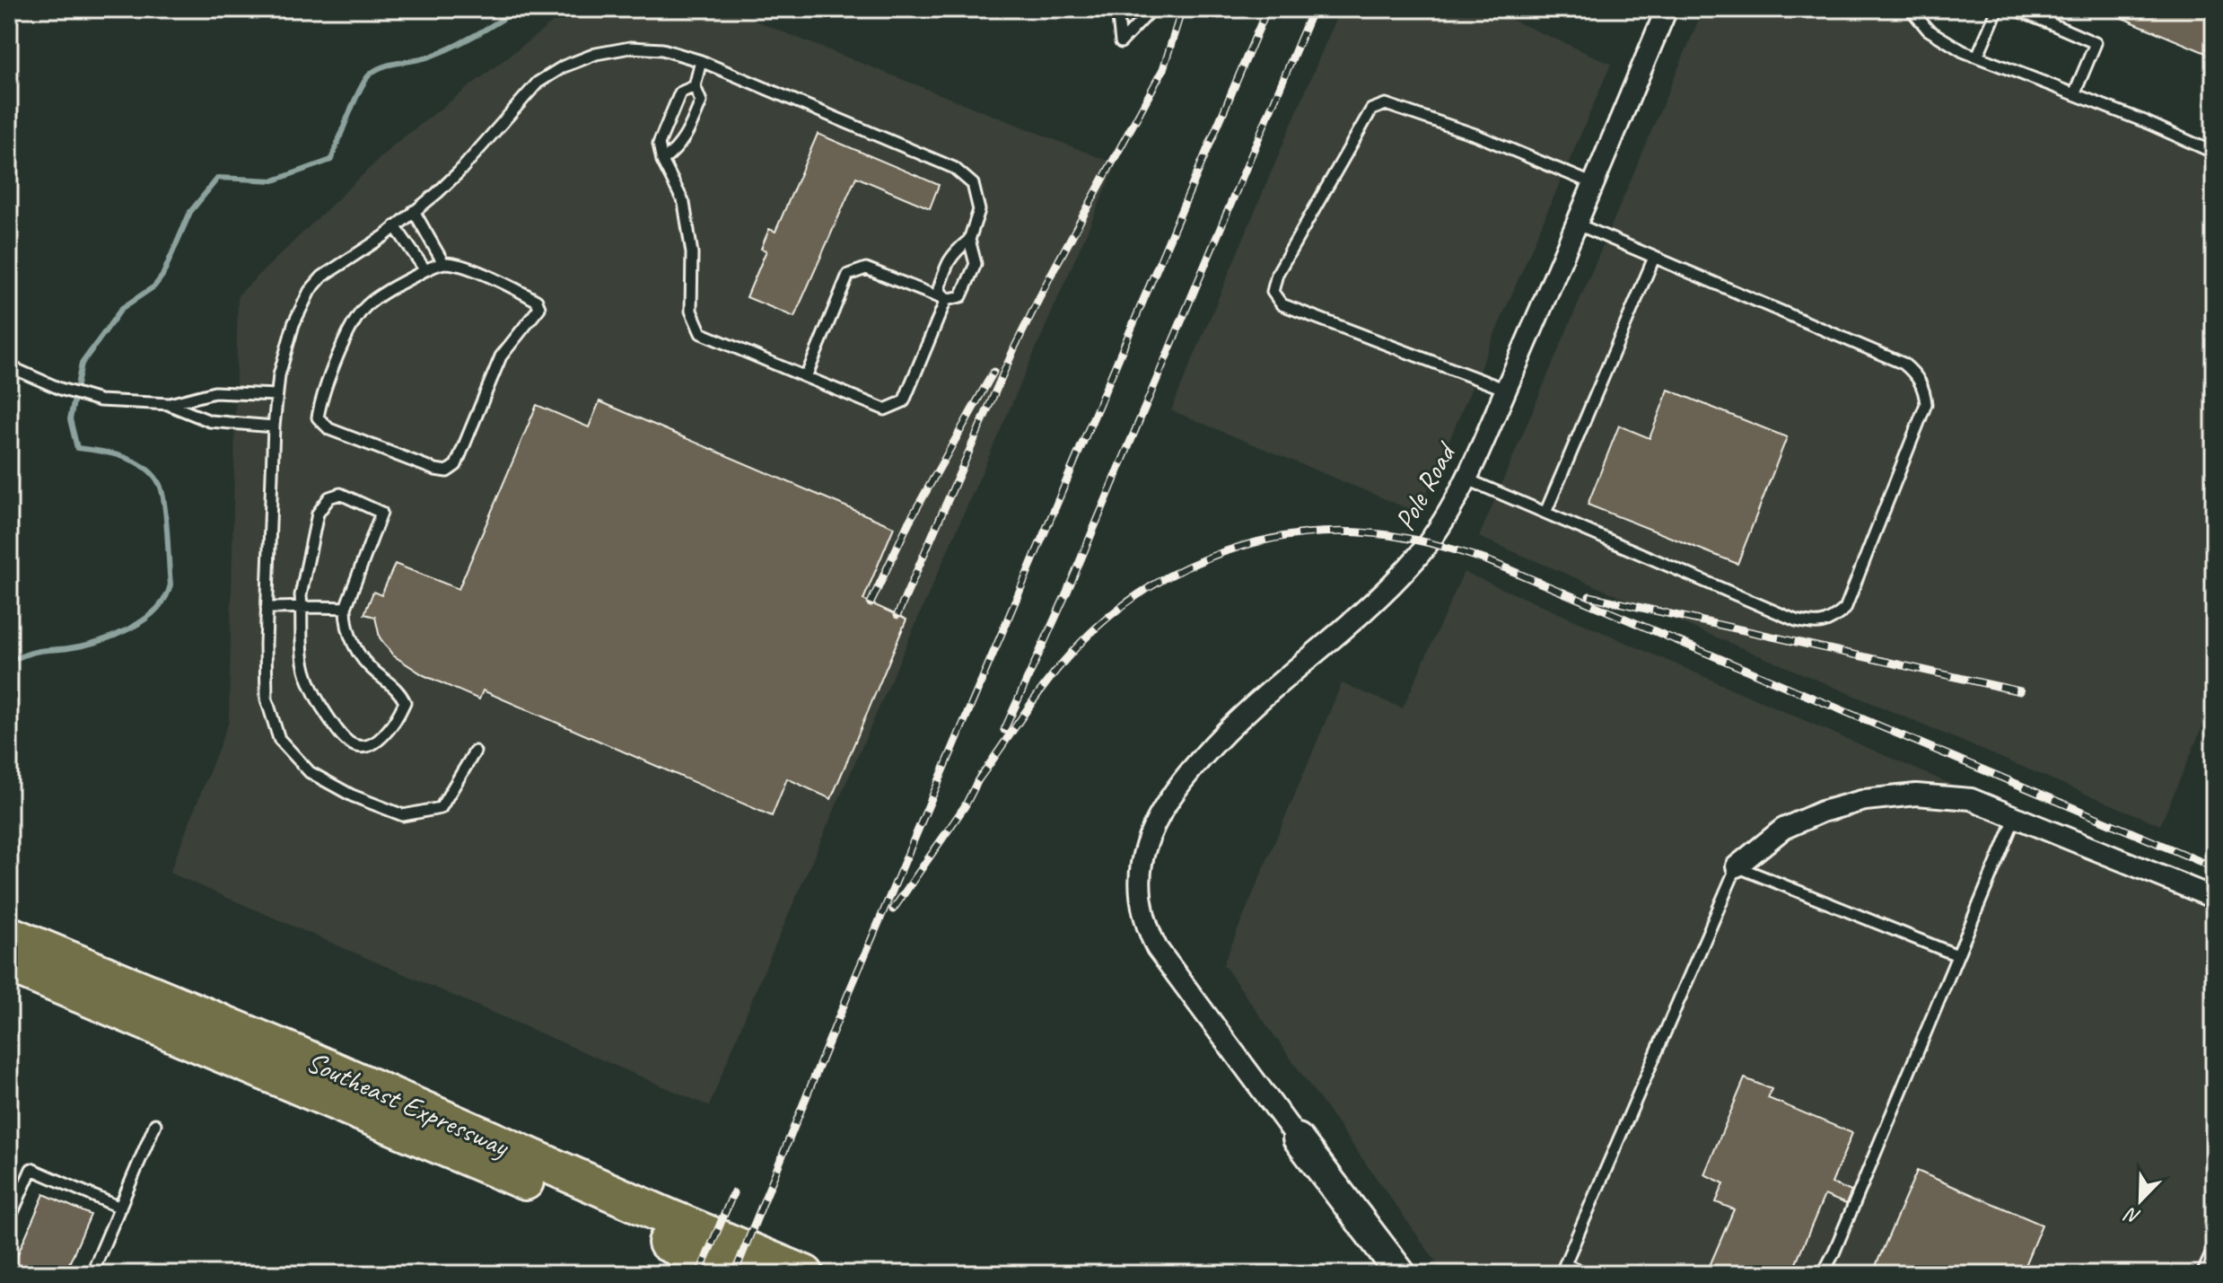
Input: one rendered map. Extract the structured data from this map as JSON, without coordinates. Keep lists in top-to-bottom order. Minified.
{"streets":{"highway":["Southeast Expressway"],"street":["Pole Road"]},"north":"bottom left"}
